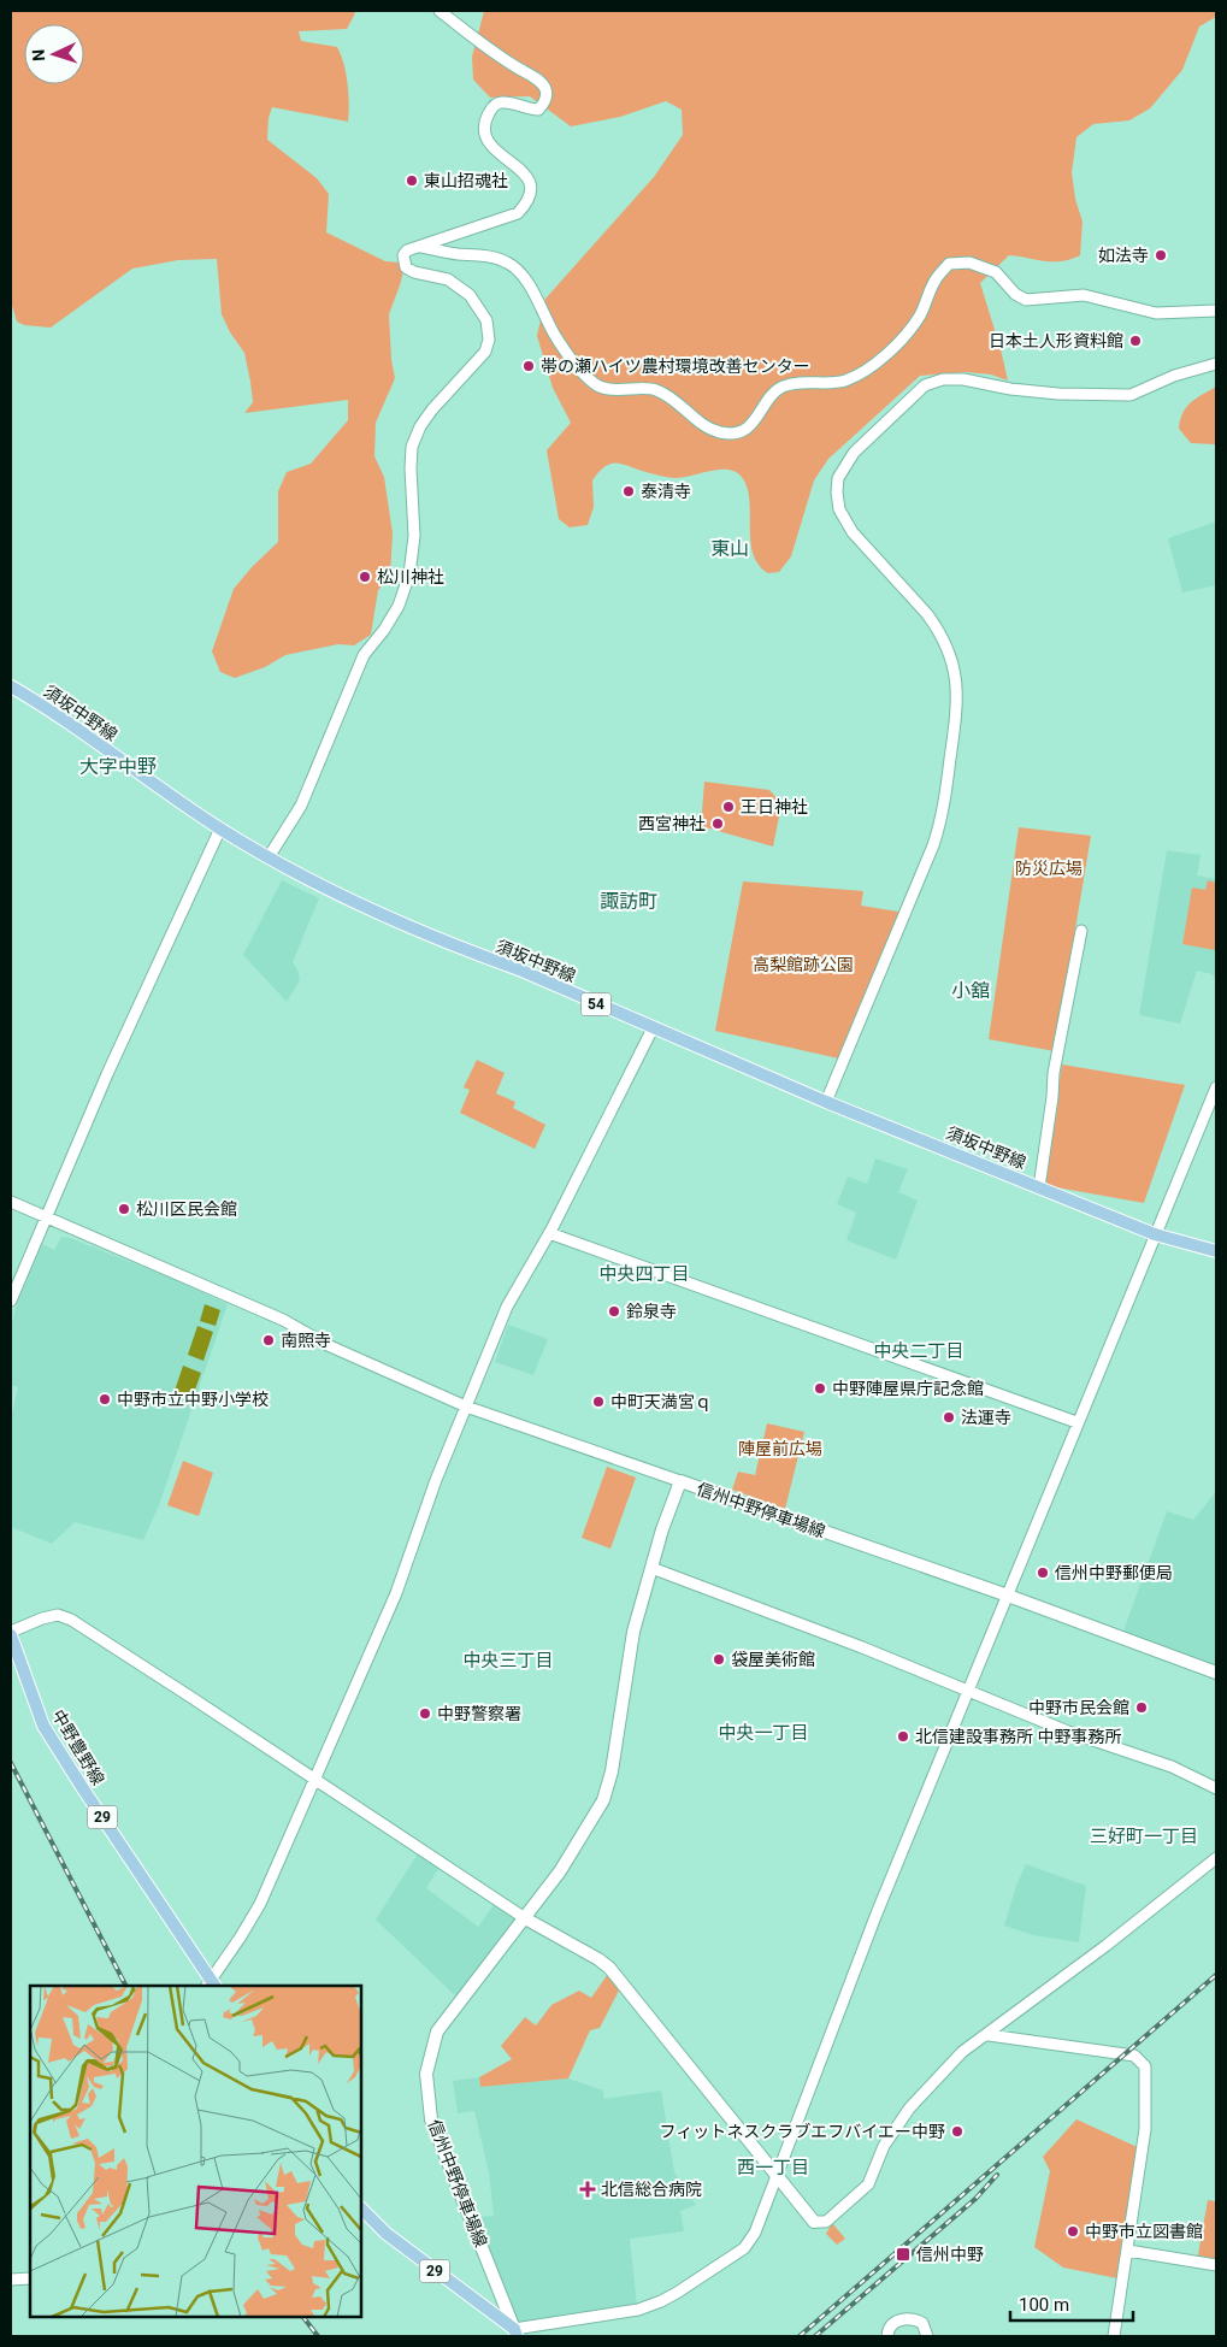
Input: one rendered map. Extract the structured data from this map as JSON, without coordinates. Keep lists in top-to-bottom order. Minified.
{"streets":{"main road":["須坂中野線","54","信州中野停車場線","中野豊野線","29"]},"crossings":[["信州中野停車場線","29"]],"districts":["東山","大字中野","諏訪町","小舘","中央四丁目","中央二丁目","中央三丁目","中央一丁目","三好町一丁目","西一丁目"],"parks":["防災広場","高梨館跡公園","陣屋前広場"],"places":{"other":["東山招魂社","如法寺","日本土人形資料館","帯の瀬ハイツ農村環境改善センター","泰清寺","松川神社","王日神社","西宮神社","松川区民会館","鈴泉寺","南照寺","中野陣屋県庁記念館","中野市立中野小学校","中町天満宮ｑ","法運寺","信州中野郵便局","袋屋美術館","中野市民会館","中野警察署","北信建設事務所 中野事務所","フィットネスクラブエフバイエー中野","中野市立図書館"],"health":["北信総合病院"],"transit":["信州中野"]},"scale_bar":"100 m","north":"left"}
